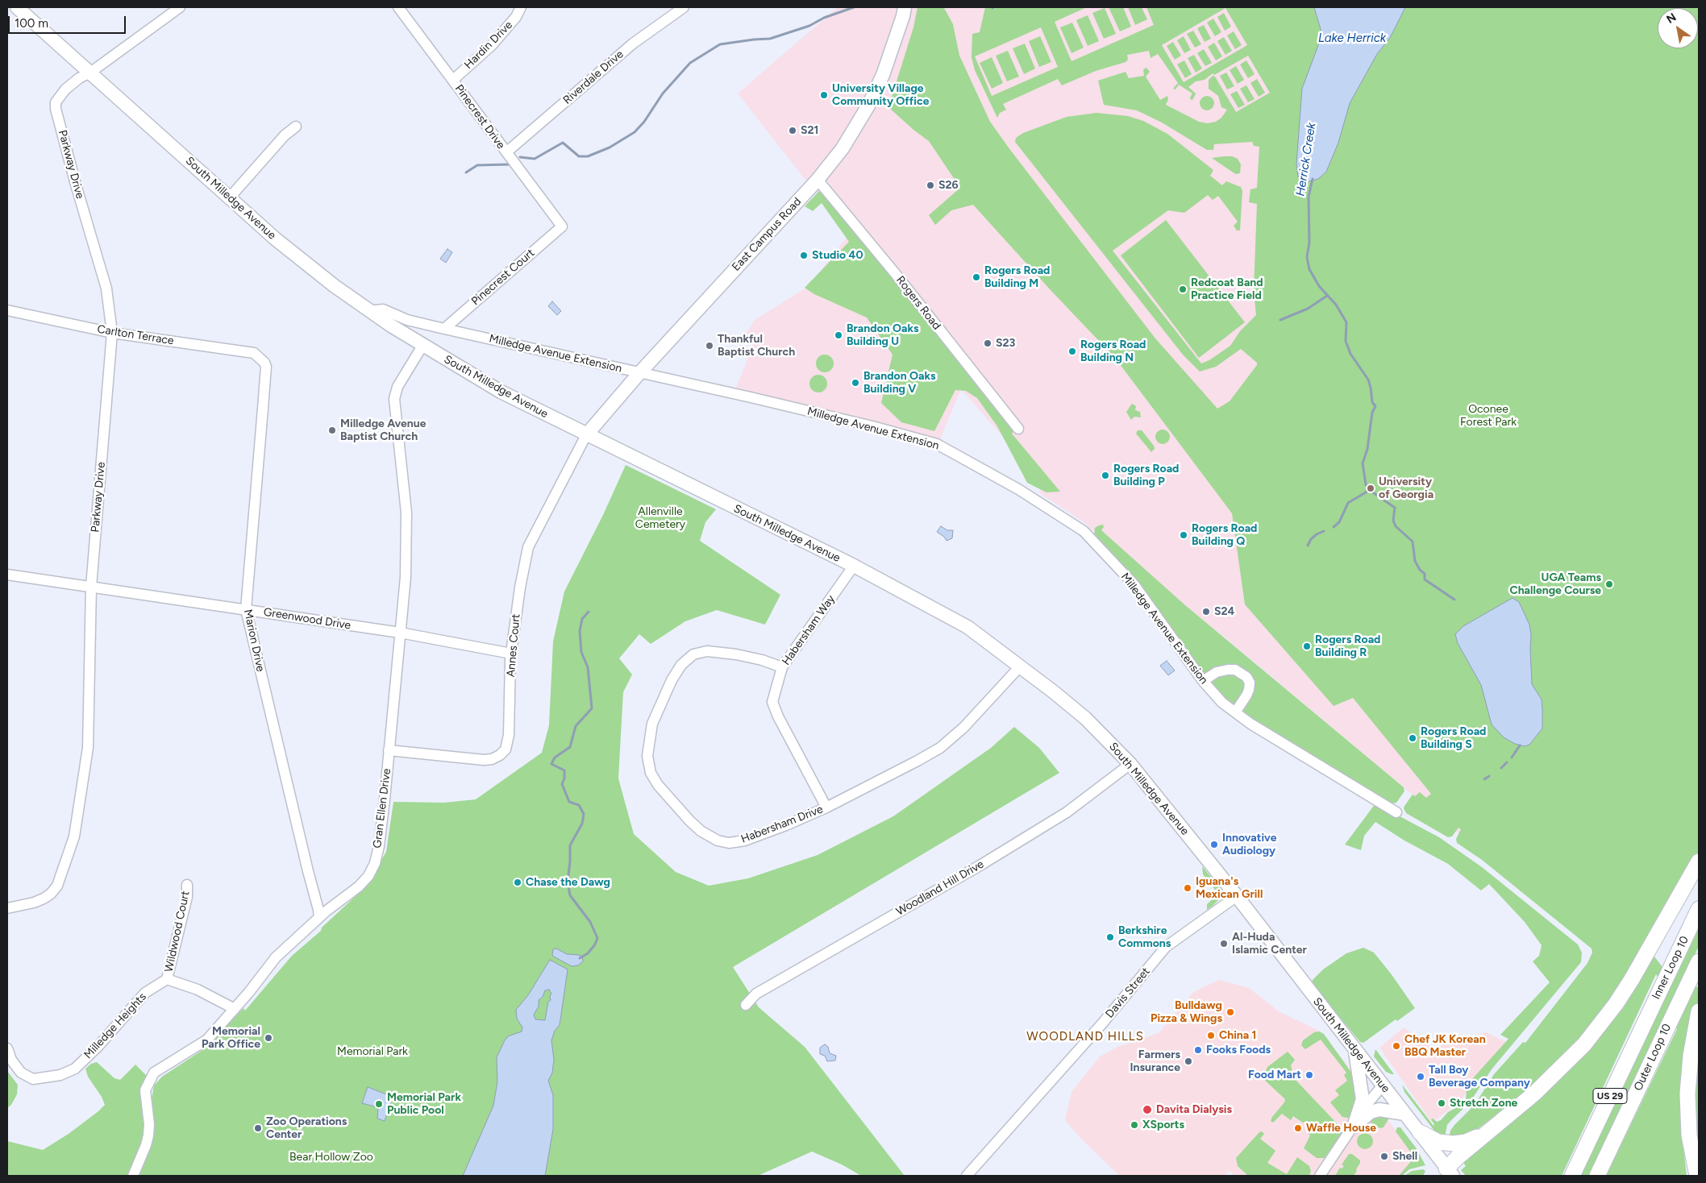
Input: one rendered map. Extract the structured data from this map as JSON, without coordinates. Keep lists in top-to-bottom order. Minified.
{"streets":{"highway":["Inner Loop 10","Outer Loop 10","US 29"],"main road":["South Milledge Avenue","East Campus Road"],"street":["Hardin Drive","Riverdale Drive","Pinecrest Drive","Parkway Drive","Pinecrest Court","Rogers Road","Carlton Terrace","Milledge Avenue Extension","Greenwood Drive","Habersham Way","Marion Drive","Annes Court","Gran Ellen Drive","Habersham Drive","Woodland Hill Drive","Wildwood Court","Davis Street","Milledge Heights"]},"crossings":[["Hardin Drive","Pinecrest Drive"],["Riverdale Drive","Pinecrest Drive"],["Pinecrest Drive","Pinecrest Court"],["Parkway Drive","South Milledge Avenue"],["Parkway Drive","Carlton Terrace"],["Parkway Drive","Greenwood Drive"],["South Milledge Avenue","East Campus Road"],["South Milledge Avenue","Milledge Avenue Extension"],["South Milledge Avenue","Habersham Way"],["South Milledge Avenue","Annes Court"],["South Milledge Avenue","Gran Ellen Drive"],["South Milledge Avenue","Habersham Drive"],["South Milledge Avenue","Woodland Hill Drive"],["South Milledge Avenue","Davis Street"],["East Campus Road","Rogers Road"],["East Campus Road","Milledge Avenue Extension"],["East Campus Road","Annes Court"],["Pinecrest Court","Milledge Avenue Extension"],["Carlton Terrace","Marion Drive"],["Greenwood Drive","Marion Drive"],["Greenwood Drive","Annes Court"],["Greenwood Drive","Gran Ellen Drive"],["Habersham Way","Habersham Drive"],["Marion Drive","Gran Ellen Drive"],["Annes Court","Gran Ellen Drive"],["Wildwood Court","Milledge Heights"]],"districts":["WOODLAND HILLS"],"water":["Lake Herrick","Herrick Creek"],"parks":["Oconee Forest Park","Allenville Cemetery","Memorial Park","Bear Hollow Zoo"],"places":["University Village Community Office","S21","S26","Studio 40","Rogers Road Building M","Redcoat Band Practice Field","Brandon Oaks Building U","S23","Thankful Baptist Church","Rogers Road Building N","Brandon Oaks Building V","Milledge Avenue Baptist Church","Rogers Road Building P","University of Georgia","Rogers Road Building Q","UGA Teams Challenge Course","S24","Rogers Road Building R","Rogers Road Building S","Innovative Audiology","Chase the Dawg","Iguana's Mexican Grill","Berkshire Commons","Al-Huda Islamic Center","Bulldawg Pizza & Wings","China 1","Memorial Park Office","Chef JK Korean BBQ Master","Fooks Foods","Farmers Insurance","Food Mart","Tall Boy Beverage Company","Stretch Zone","Memorial Park Public Pool","Davita Dialysis","XSports","Zoo Operations Center","Waffle House","Shell"],"scale_bar":"100 m","north":"top left"}
